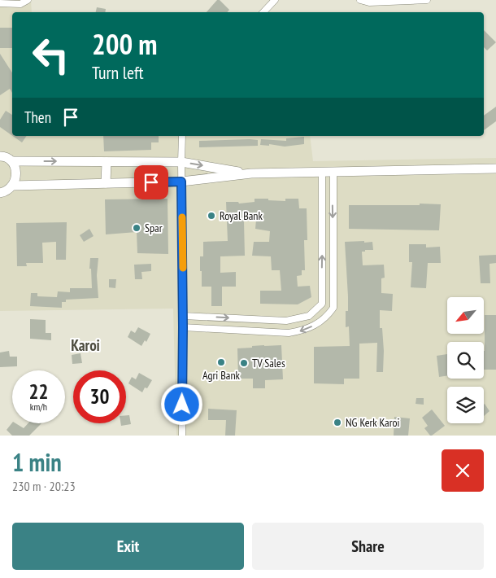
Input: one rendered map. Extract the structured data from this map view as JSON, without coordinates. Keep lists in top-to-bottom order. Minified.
{"districts":["Karoi"],"places":["Royal Bank","Spar","Agri Bank","TV Sales","NG Kerk Karoi"],"north":"bottom left","page":{"turn":["200 m","Turn left"],"then":"Then","speed":"22 km/h","limit":"30","heading":["1 min","230 m · 20:23"],"buttons":["Exit","Share"]}}
